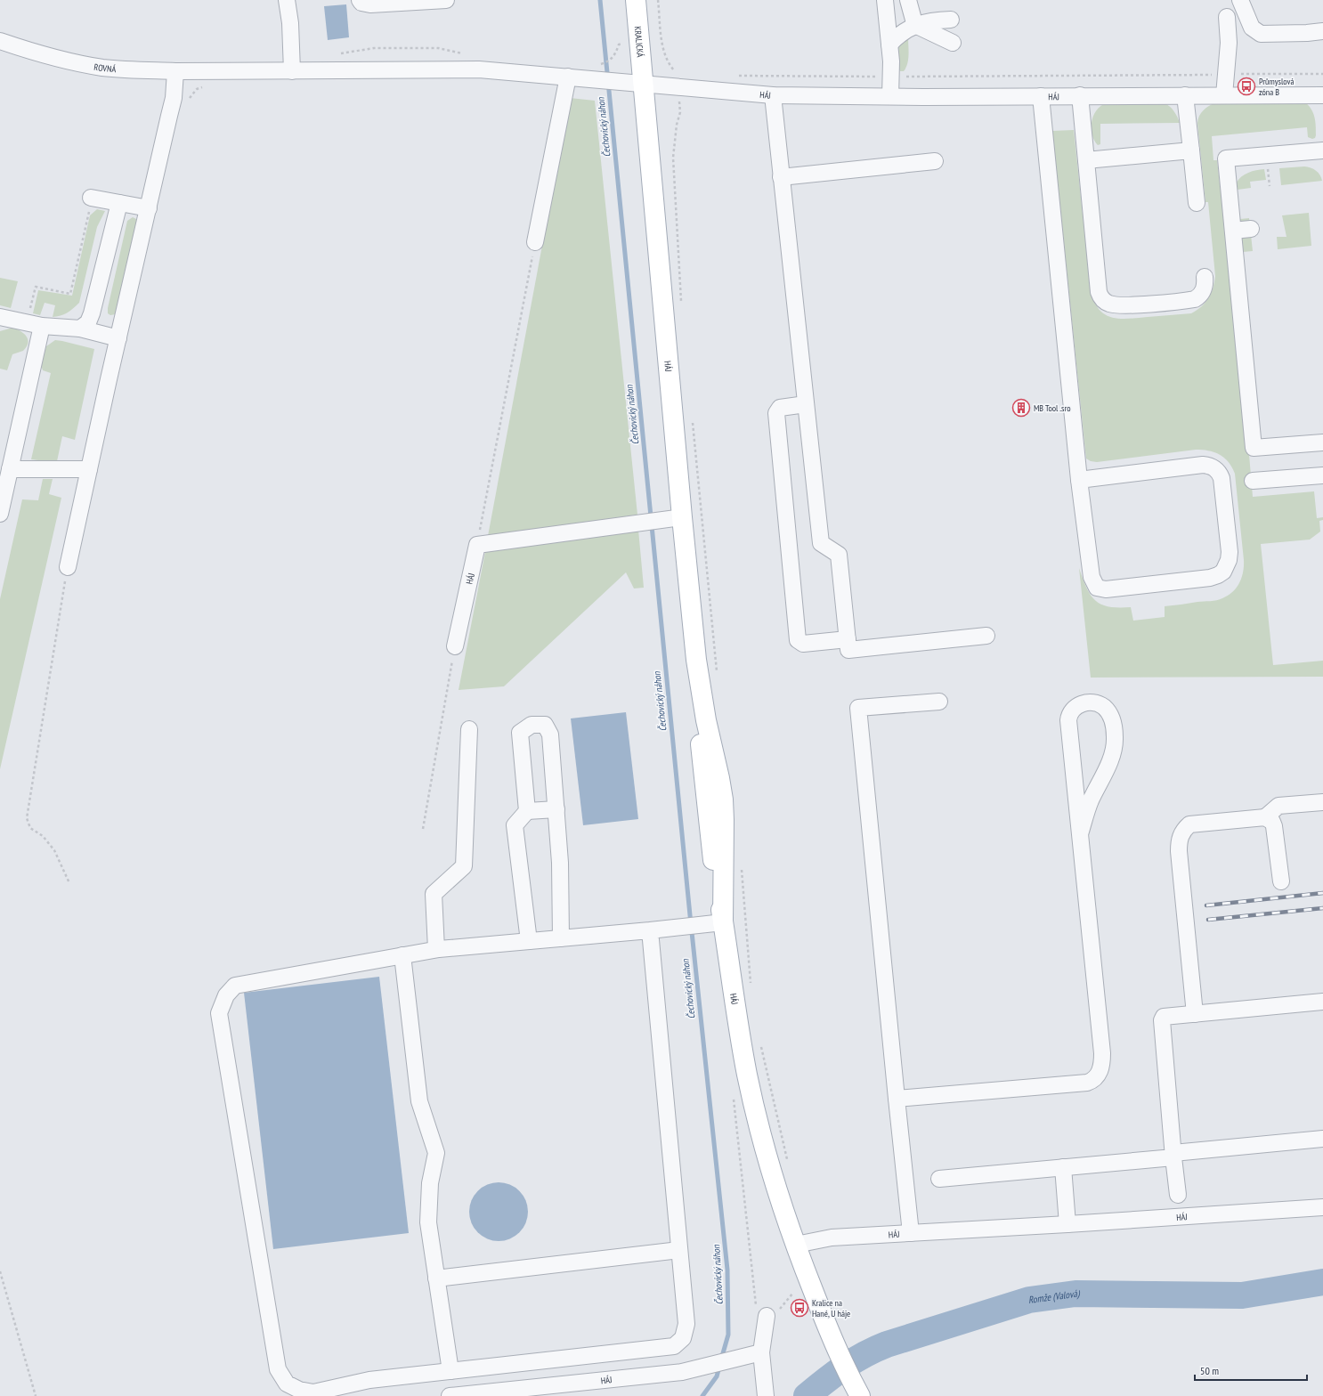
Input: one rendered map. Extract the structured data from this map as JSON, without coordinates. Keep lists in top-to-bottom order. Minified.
{"streets":{"main road":["KRALICKÁ","HÁJ"],"street":["ROVNÁ"]},"crossings":[["KRALICKÁ","ROVNÁ"],["KRALICKÁ","HÁJ"],["ROVNÁ","HÁJ"]],"water":["Čechovický náhon","Romže (Valová)"],"places":{"bus stop":["Průmyslová zóna B","Kralice na Hané, U háje"],"building":["MB Tool .sro"]},"scale_bar":"50 m"}
